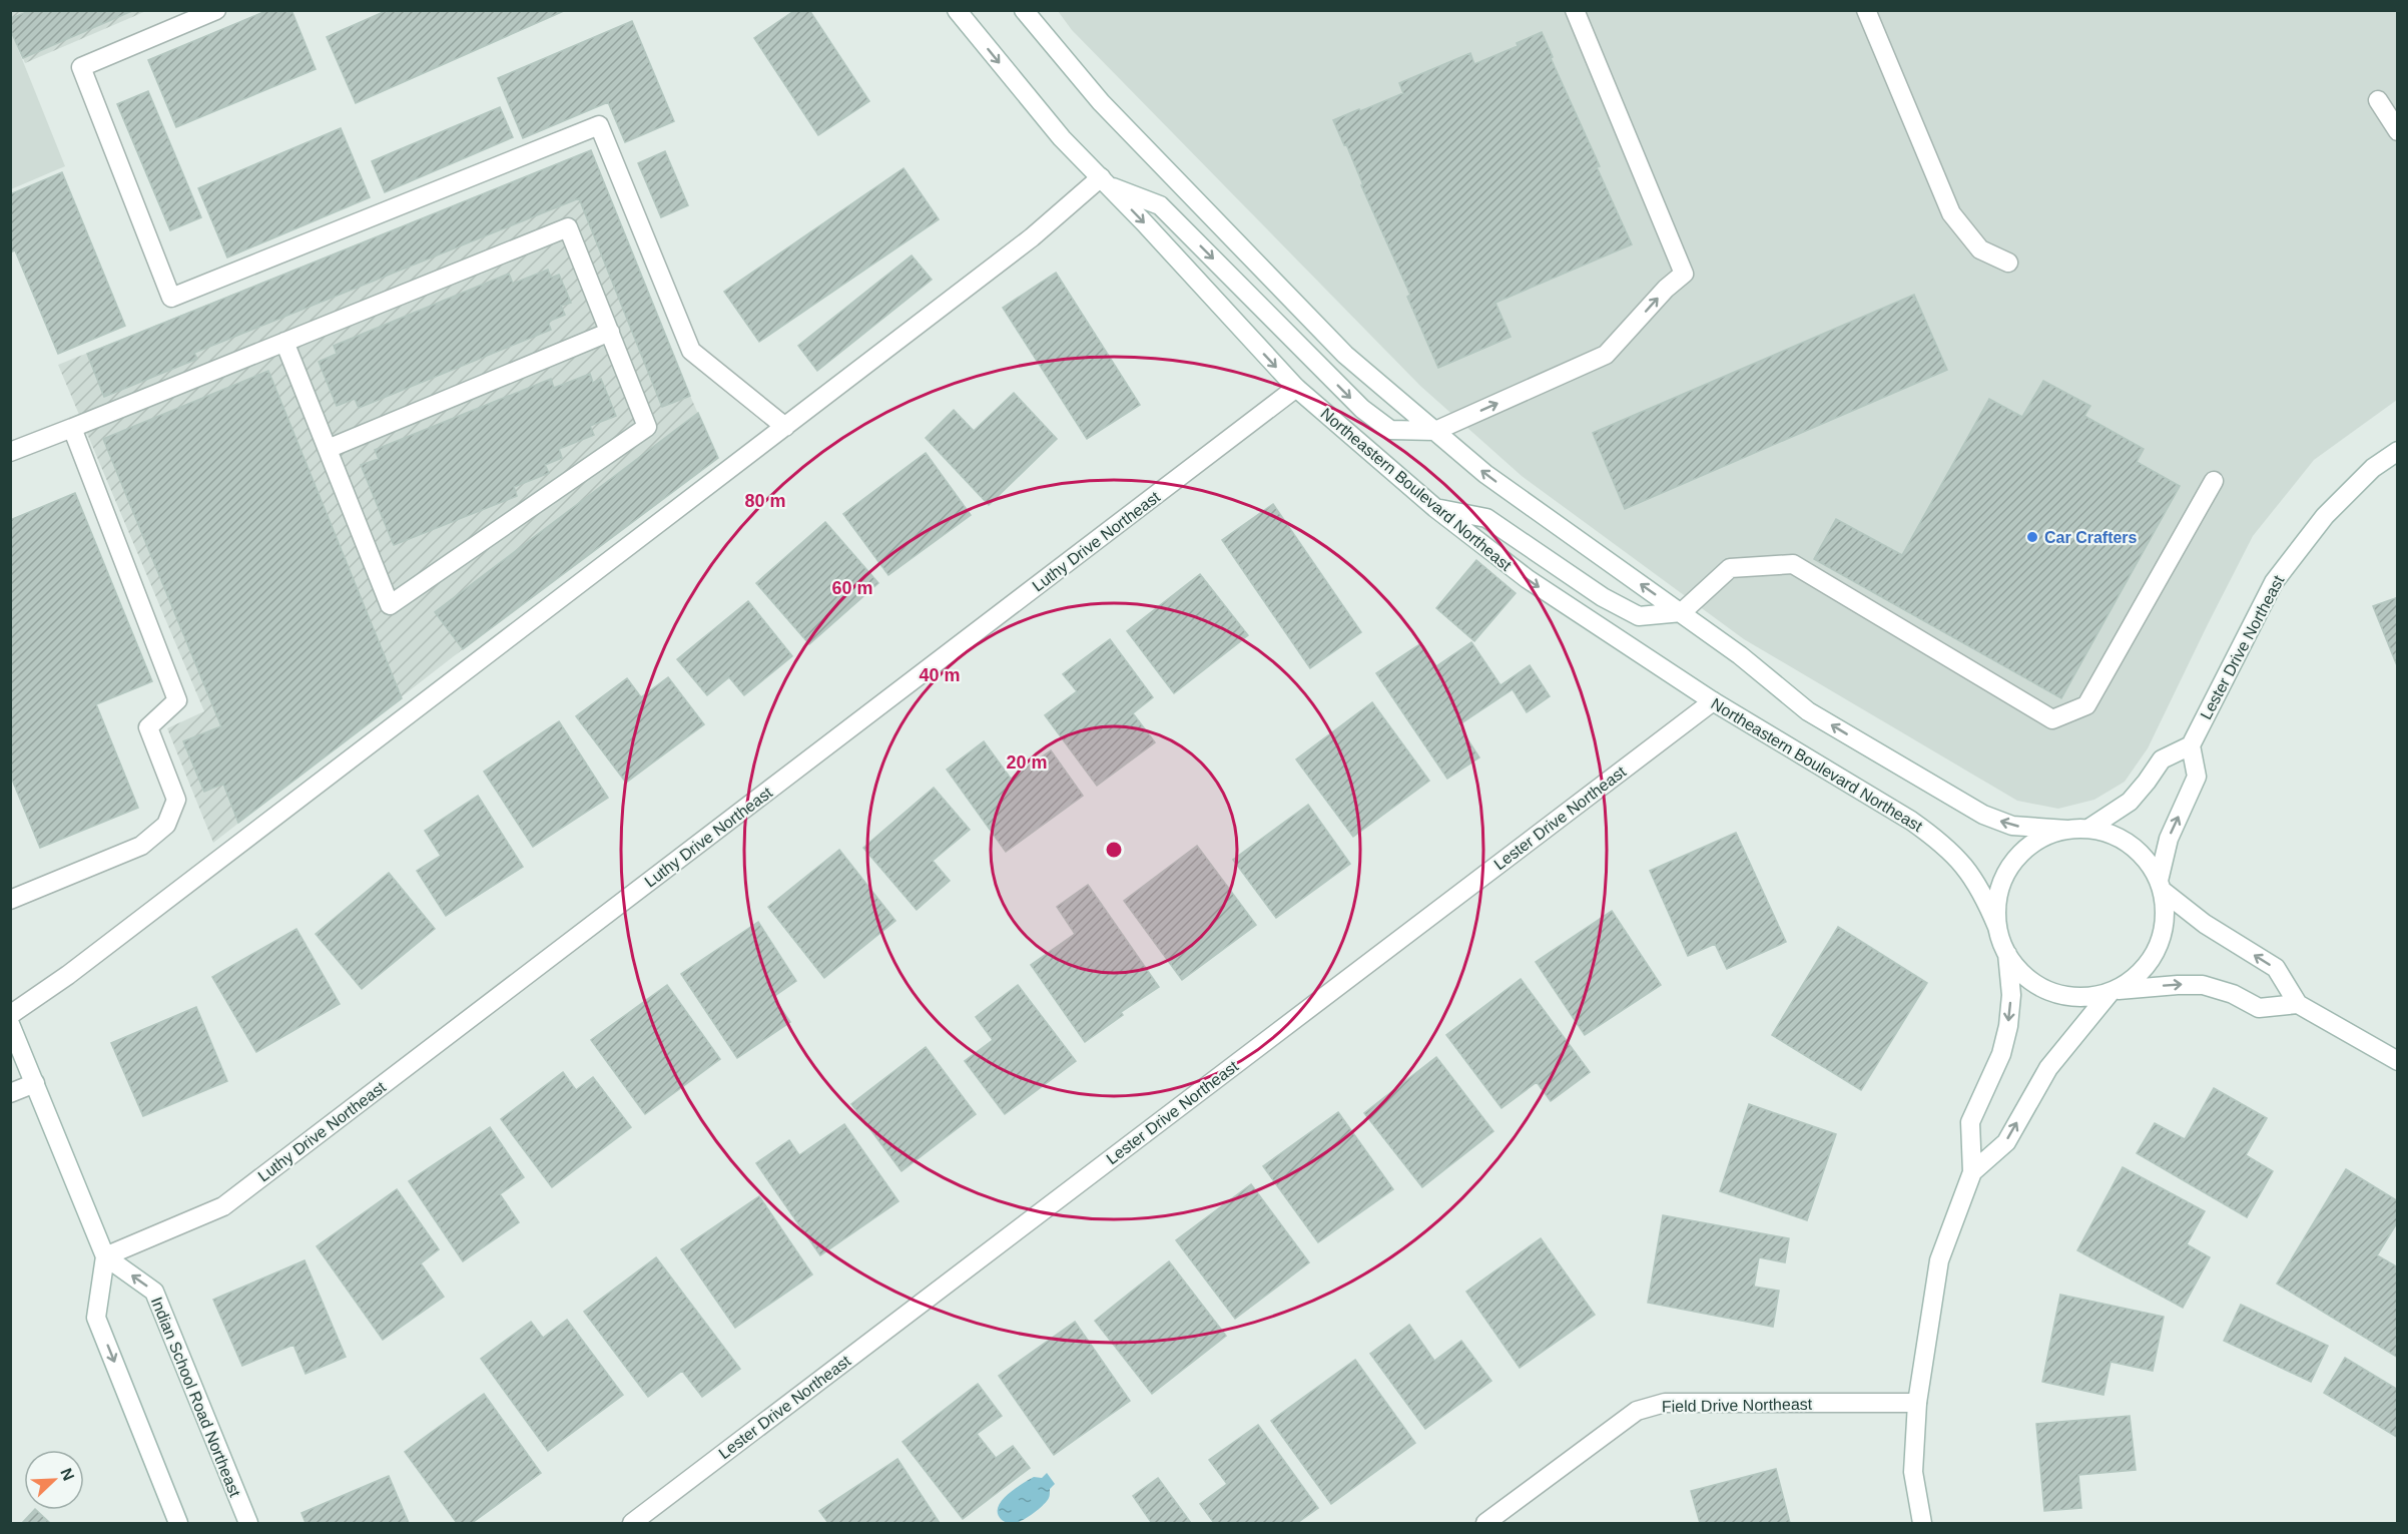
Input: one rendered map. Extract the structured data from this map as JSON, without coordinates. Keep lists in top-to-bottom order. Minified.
{"streets":{"street":["Northeastern Boulevard Northeast","Luthy Drive Northeast","Lester Drive Northeast","Indian School Road Northeast","Field Drive Northeast"]},"crossings":[["Northeastern Boulevard Northeast","Luthy Drive Northeast"],["Northeastern Boulevard Northeast","Lester Drive Northeast"],["Luthy Drive Northeast","Indian School Road Northeast"]],"places":["Car Crafters"],"north":"top right","rings":["80 m","60 m","40 m","20 m"]}
